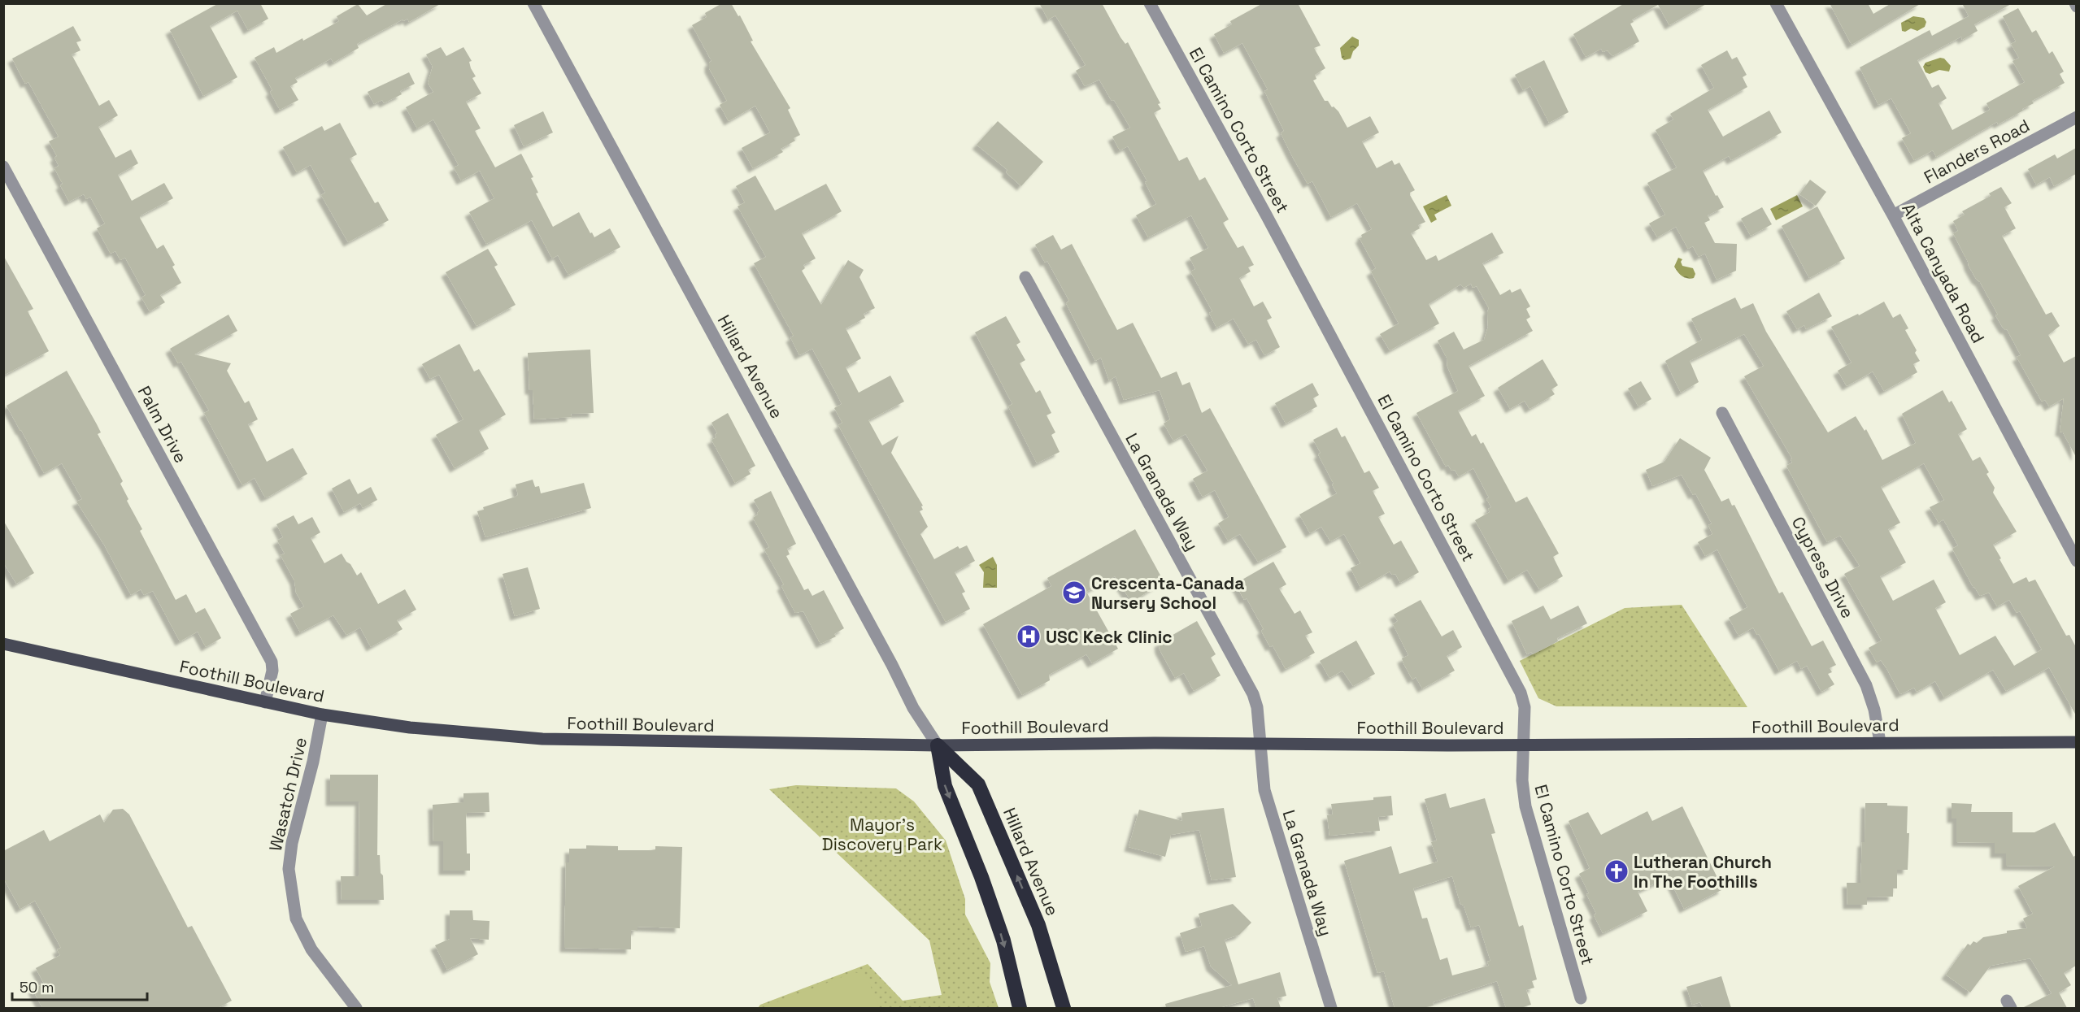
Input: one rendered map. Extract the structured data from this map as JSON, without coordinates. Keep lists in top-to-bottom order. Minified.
{"streets":{"highway":["Hillard Avenue"],"main road":["Foothill Boulevard"],"street":["El Camino Corto Street","Flanders Road","Alta Canyada Road","Palm Drive","La Granada Way","Cypress Drive","Wasatch Drive"]},"crossings":[["El Camino Corto Street","Foothill Boulevard"],["Flanders Road","Alta Canyada Road"],["Hillard Avenue","Foothill Boulevard"],["Palm Drive","Foothill Boulevard"],["La Granada Way","Foothill Boulevard"],["Cypress Drive","Foothill Boulevard"],["Foothill Boulevard","Wasatch Drive"]],"parks":["Mayor's Discovery Park"],"places":{"school or university":["Crescenta-Canada Nursery School"],"hospital":["USC Keck Clinic"],"church":["Lutheran Church In The Foothills"]},"scale_bar":"50 m"}
